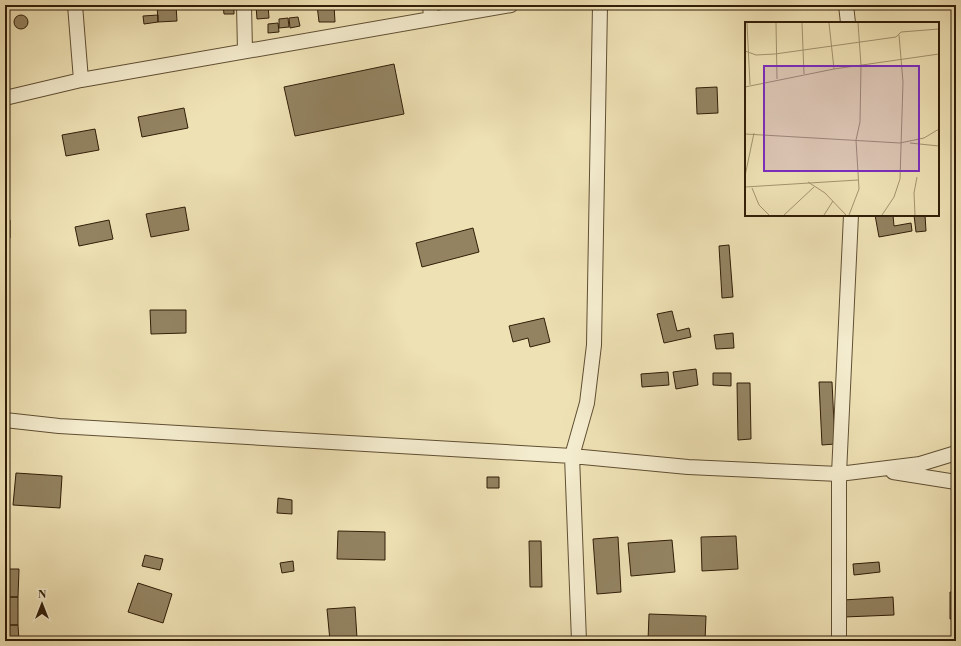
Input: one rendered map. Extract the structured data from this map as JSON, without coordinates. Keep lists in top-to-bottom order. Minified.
{"north":"top"}
